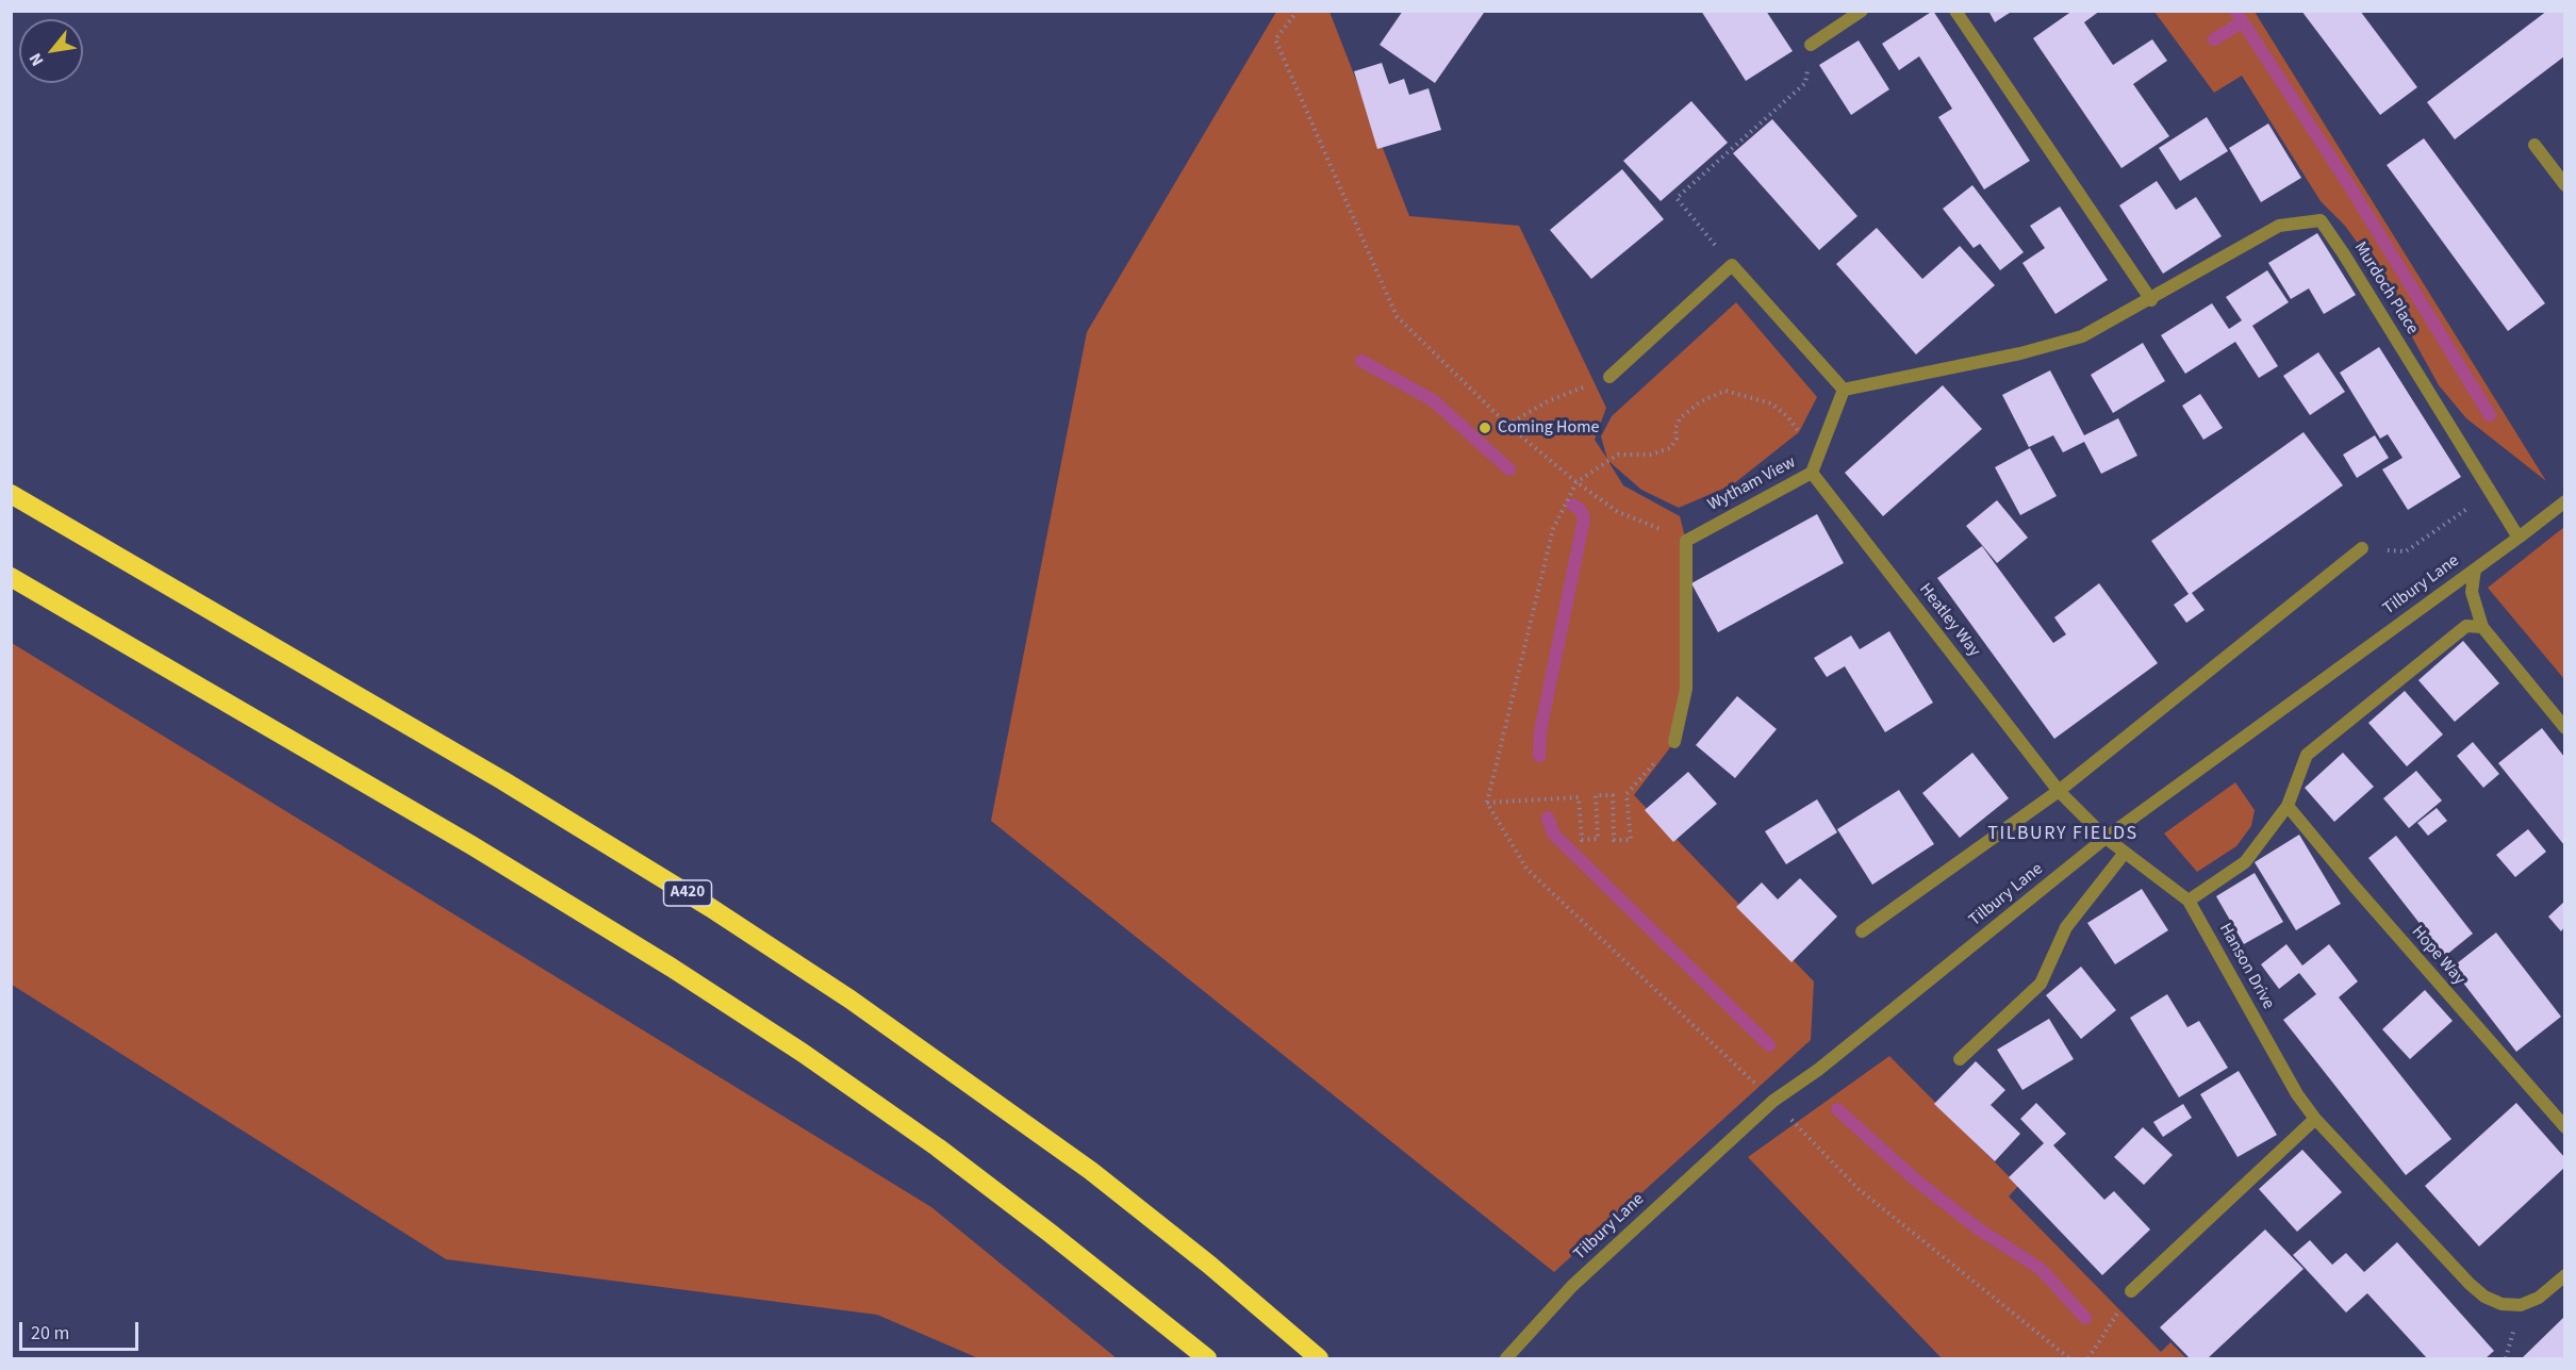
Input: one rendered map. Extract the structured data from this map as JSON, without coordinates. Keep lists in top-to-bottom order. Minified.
{"streets":{"highway":["A420"],"street":["Murdoch Place","Wytham View","Tilbury Lane","Heatley Way","Hope Way","Hanson Drive"]},"crossings":[["Murdoch Place","Wytham View"],["Murdoch Place","Tilbury Lane"],["Wytham View","Heatley Way"],["Tilbury Lane","Heatley Way"],["Tilbury Lane","Hanson Drive"],["Heatley Way","Hanson Drive"]],"districts":["TILBURY FIELDS"],"places":["Coming Home"],"scale_bar":"20 m","north":"bottom left"}
